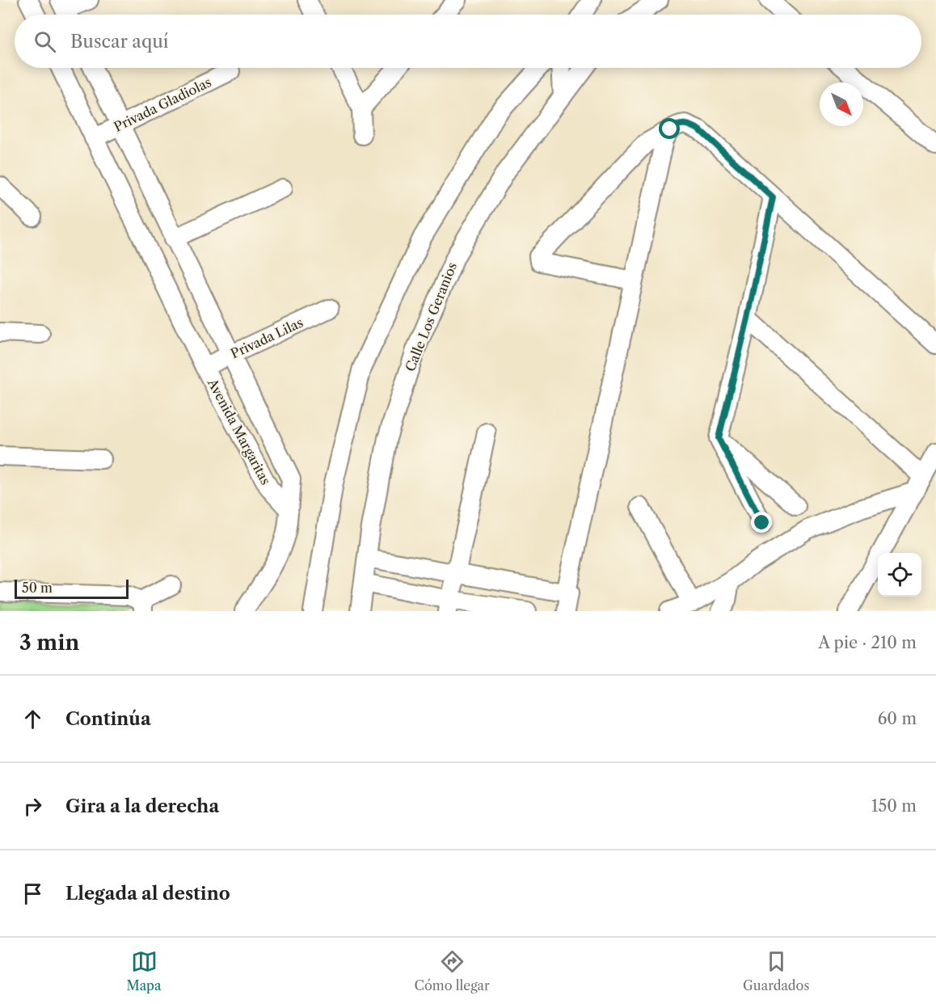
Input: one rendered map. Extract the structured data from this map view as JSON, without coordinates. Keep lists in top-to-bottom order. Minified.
{"streets":{"street":["Privada Gladiolas","Calle Los Geranios","Privada Lilas","Avenida Margaritas"]},"crossings":[["Privada Gladiolas","Avenida Margaritas"],["Privada Lilas","Avenida Margaritas"]],"scale_bar":"50 m","north":"bottom right","page":{"search":"Buscar aquí","scale":"50 m","heading":["3 min","A pie · 210 m"],"list":[["Continúa","60 m"],["Gira a la derecha","150 m"],"Llegada al destino"],"nav":["Mapa","Cómo llegar","Guardados"]}}
